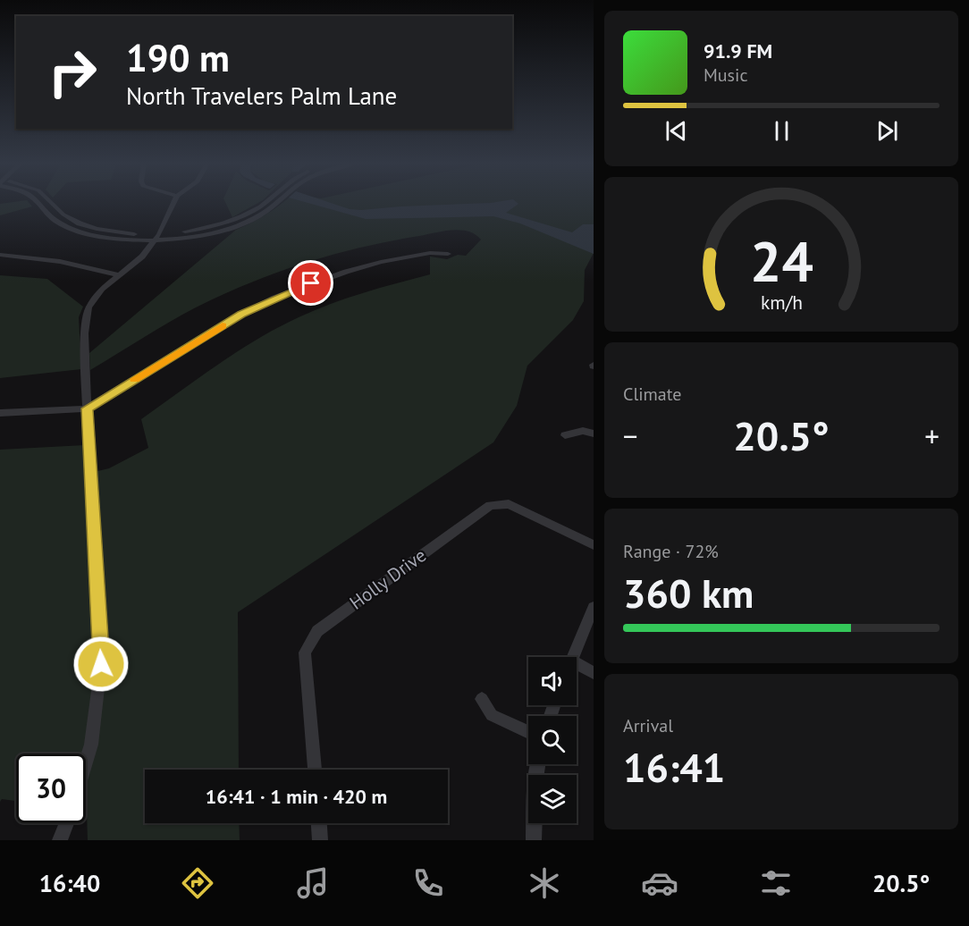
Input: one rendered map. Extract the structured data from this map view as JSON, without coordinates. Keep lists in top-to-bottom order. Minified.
{"streets":{"street":["Holly Drive"]},"page":{"turn":["190 m","North Travelers Palm Lane"],"song":["91.9 FM","Music"],"tile":["Climate",["Range · 72%","360 km"],["Arrival","16:41"]],"heat":["−","20.5°","+"],"limit":"30","trip":"16:41 · 1 min · 420 m","tabs":["16:40","20.5°"],"gauge":["24","km/h"]}}
